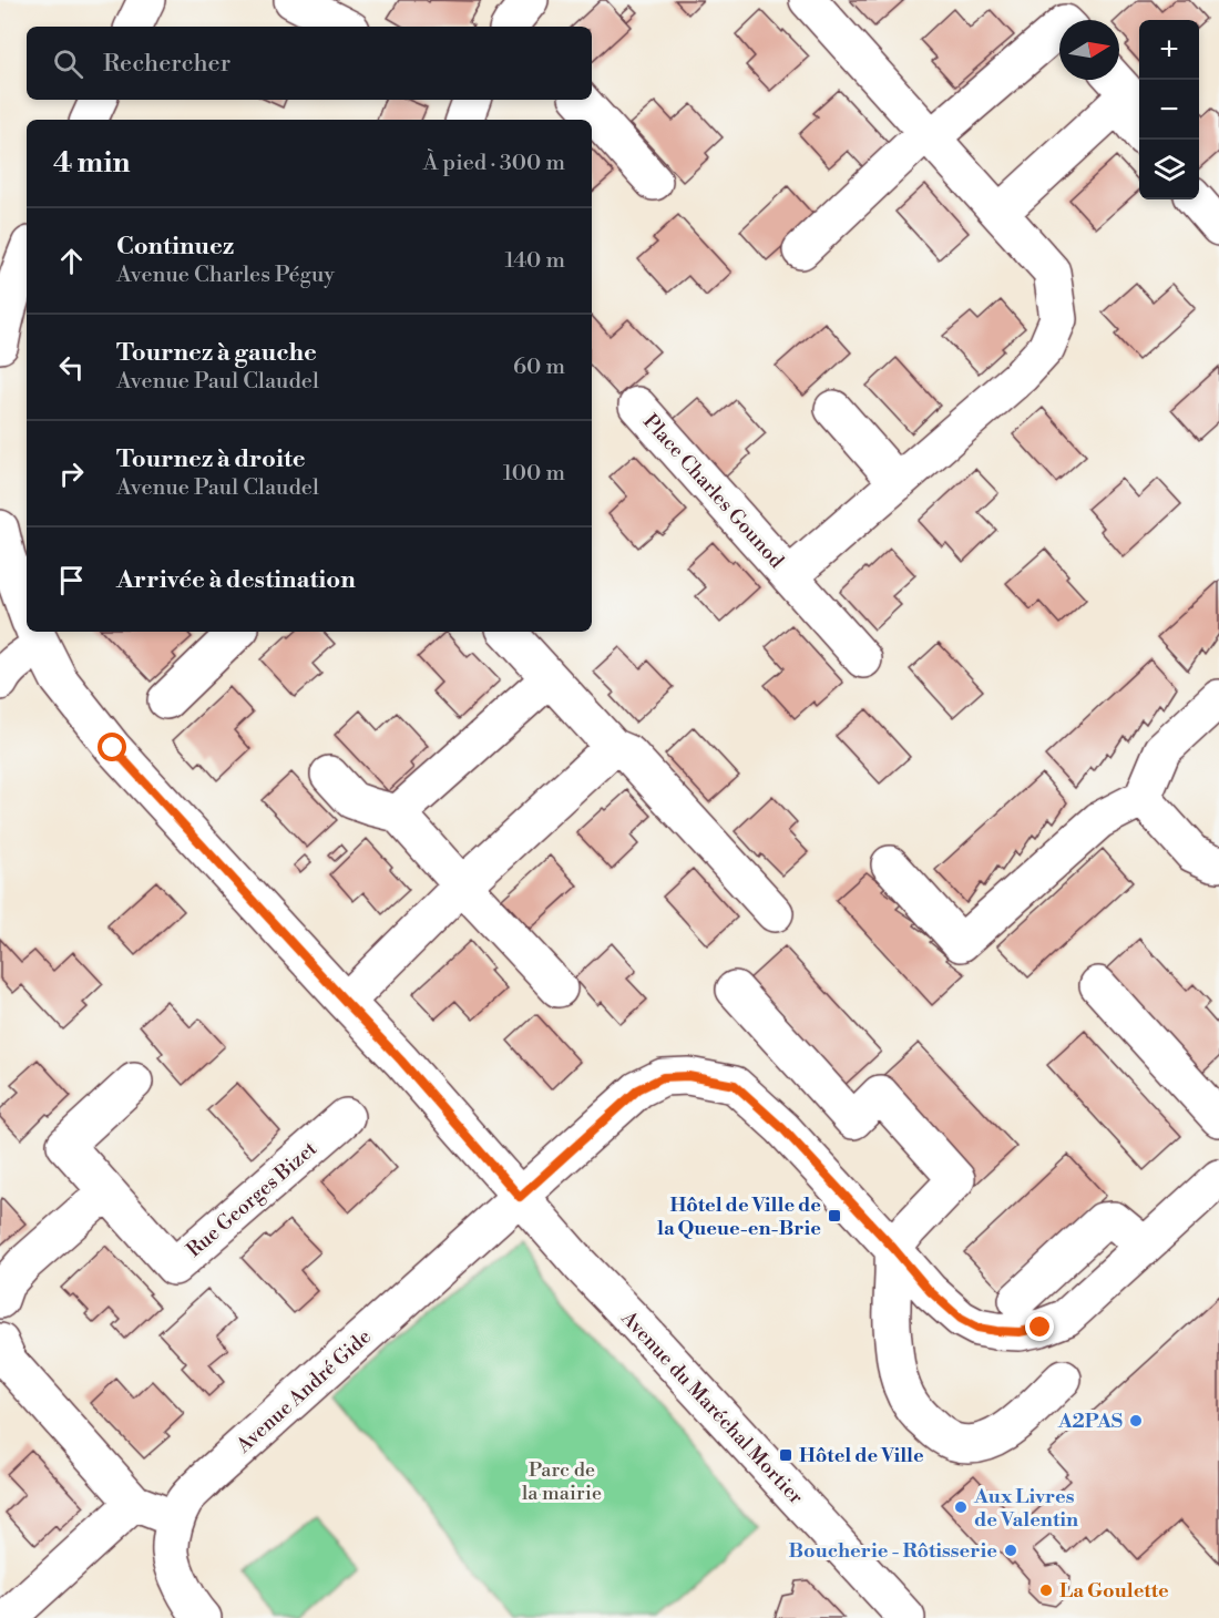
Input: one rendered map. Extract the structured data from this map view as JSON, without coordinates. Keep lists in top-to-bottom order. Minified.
{"streets":{"street":["Place Charles Gounod","Rue Georges Bizet","Avenue André Gide","Avenue du Maréchal Mortier"]},"crossings":[["Avenue André Gide","Avenue du Maréchal Mortier"]],"parks":["Parc de la mairie"],"places":{"transit":["Hôtel de Ville de la Queue-en-Brie","Hôtel de Ville"],"other":["A2PAS","Aux Livres de Valentin","Boucherie - Rôtisserie","La Goulette"]},"north":"right","page":{"map_buttons":["+","−"],"search":"Rechercher","heading":["4 min","À pied · 300 m"],"list":[["Continuez","Avenue Charles Péguy","140 m"],["Tournez à gauche","Avenue Paul Claudel","60 m"],["Tournez à droite","Avenue Paul Claudel","100 m"],"Arrivée à destination"]}}
